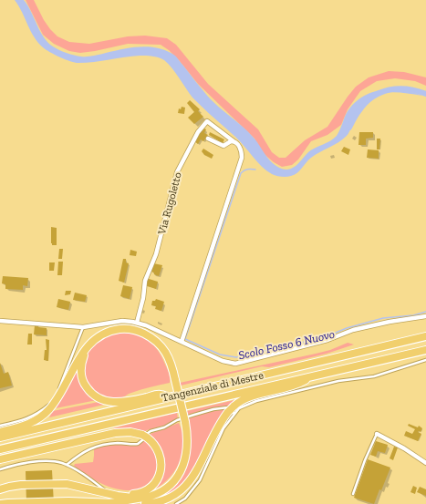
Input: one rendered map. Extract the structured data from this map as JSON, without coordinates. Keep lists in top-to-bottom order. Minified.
{"streets":{"highway":["Tangenziale di Mestre"],"street":["Via Rugoletto"]},"water":["Scolo Fosso 6 Nuovo"]}
